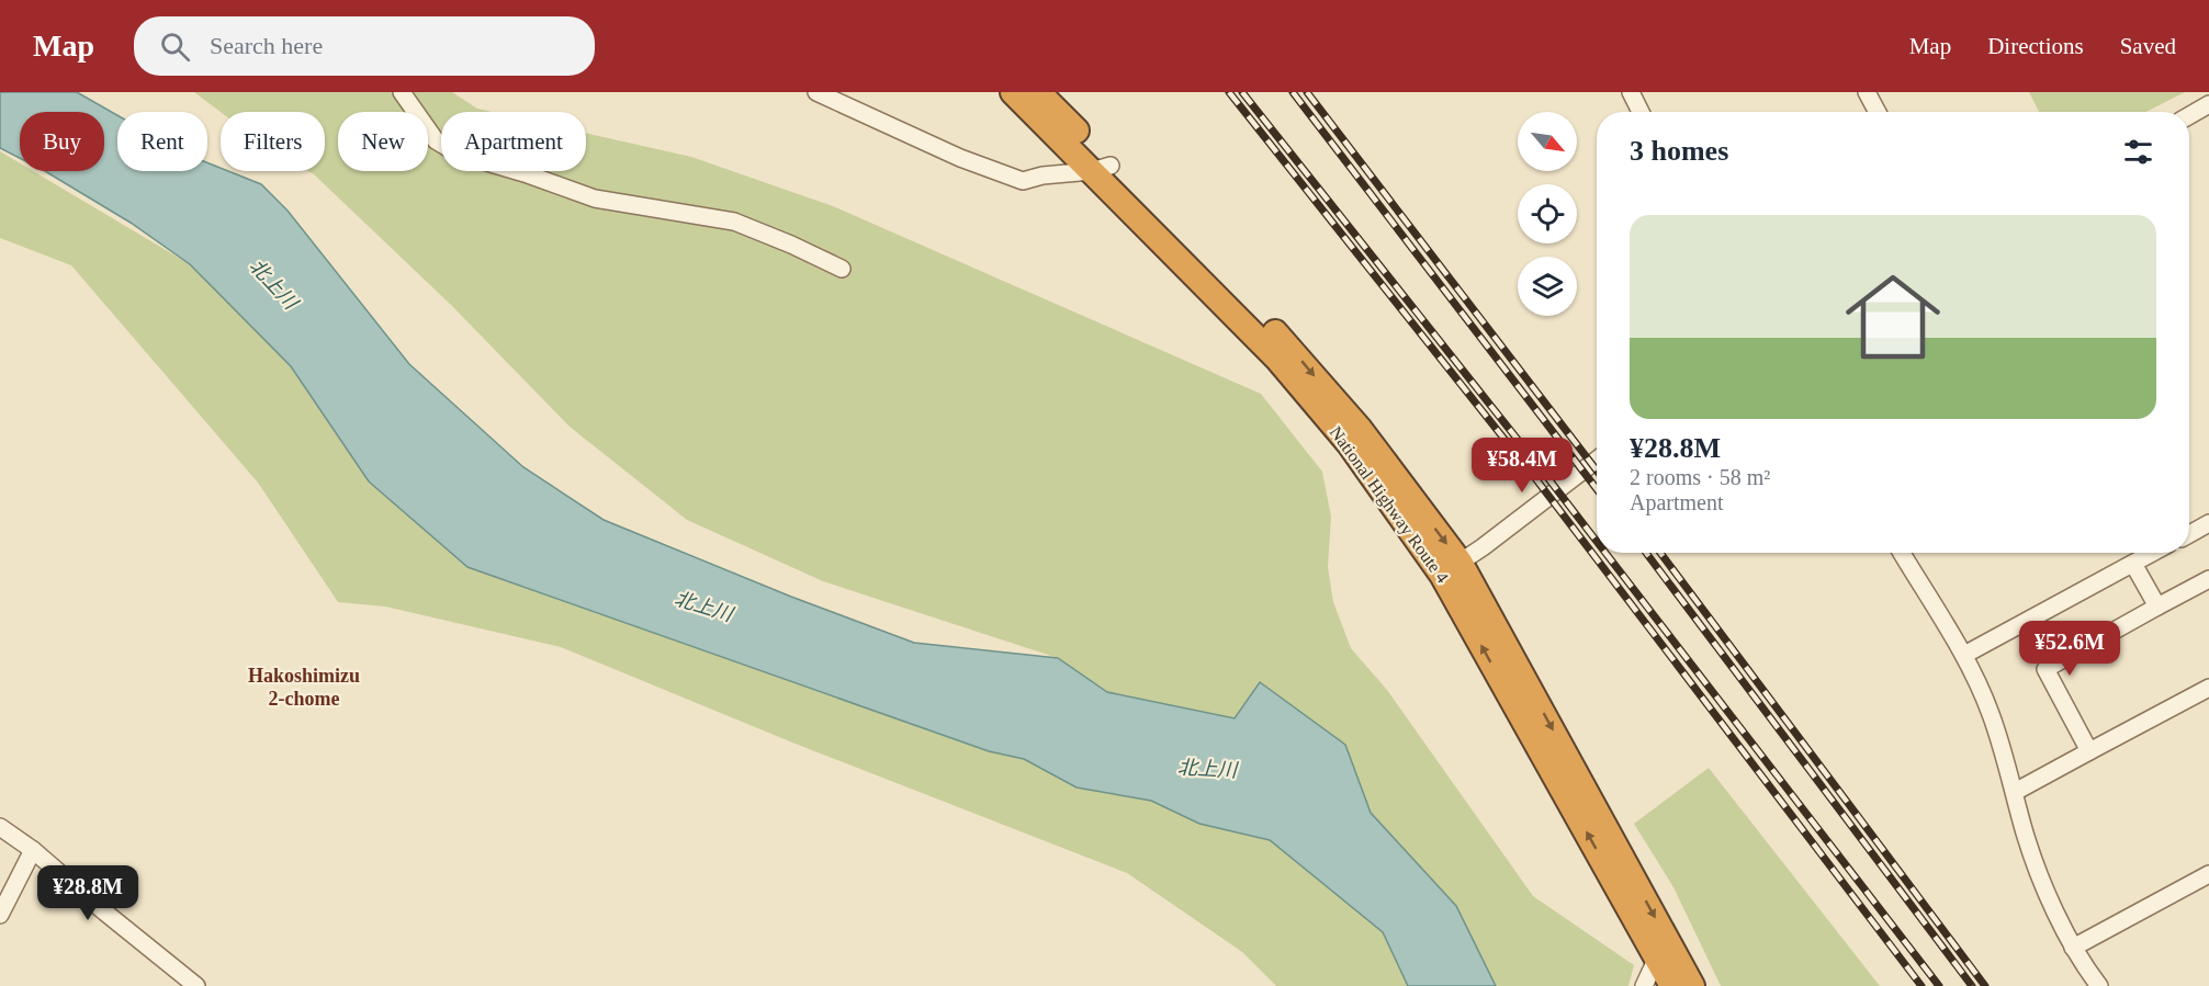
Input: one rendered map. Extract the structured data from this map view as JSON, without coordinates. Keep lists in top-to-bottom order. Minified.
{"streets":{"highway":["National Highway Route 4"]},"districts":["Hakoshimizu 2-chome"],"water":["北上川"],"north":"bottom right","page":{"header":"Map","search":"Search here","nav":["Map","Directions","Saved"],"chip":["Buy","Rent","Filters","New","Apartment"],"heading":"3 homes","list":[{"name":"¥28.8M","note":"2 rooms · 58 m² · Apartment"}],"price":["¥58.4M","¥52.6M","¥28.8M"]}}
